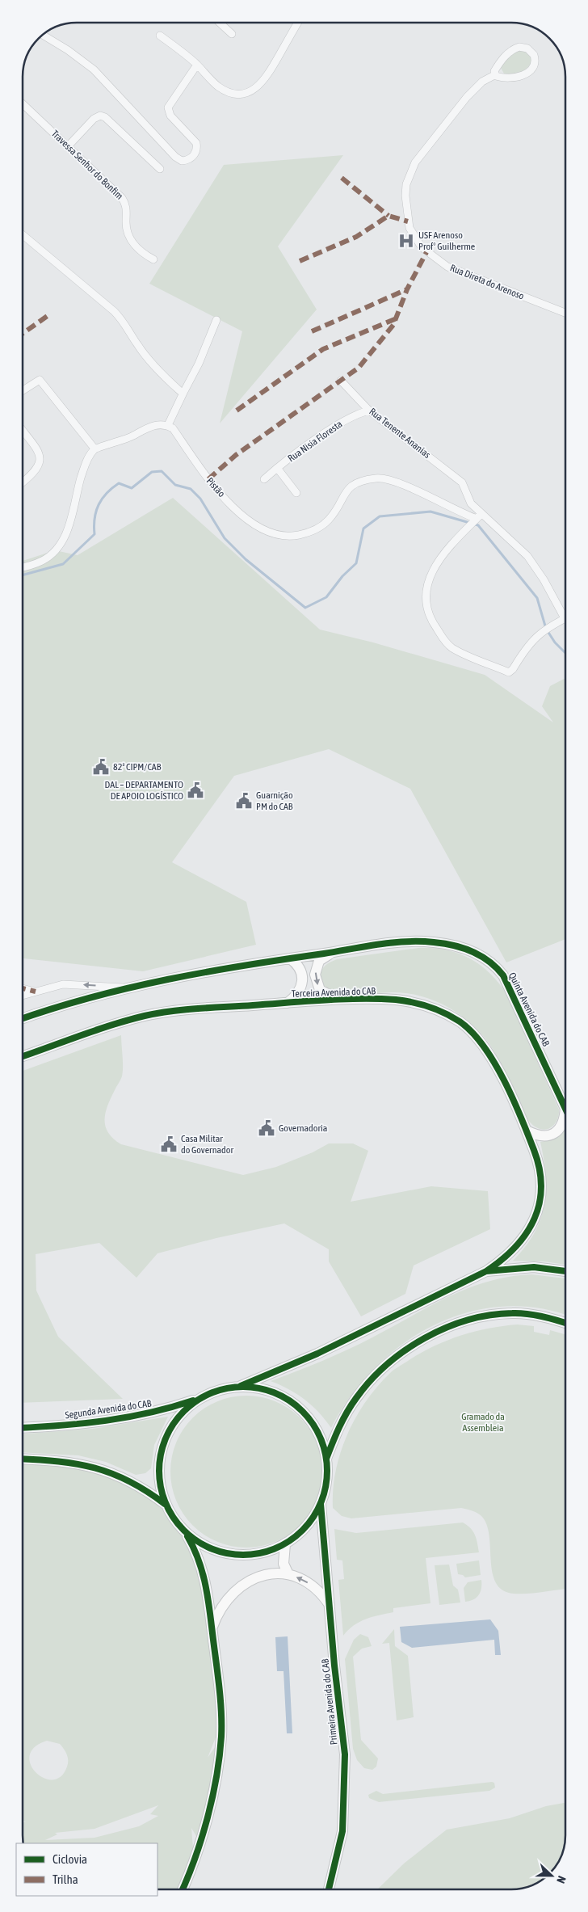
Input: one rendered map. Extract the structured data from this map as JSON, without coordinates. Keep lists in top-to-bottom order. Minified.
{"streets":{"main road":["Terceira Avenida do CAB","Quinta Avenida do CAB","Segunda Avenida do CAB","Primeira Avenida do CAB"],"street":["Travessa Senhor do Bonfim","Rua Direta do Arenoso","Rua Tenente Ananias","Rua Nisia Floresta","Pistão"]},"crossings":[["Rua Tenente Ananias","Rua Nisia Floresta"],["Rua Tenente Ananias","Pistão"]],"parks":["Gramado da Assembleia"],"places":{"hospital":["USF Arenoso Profº Guilherme"],"public building":["82ª CIPM/CAB","DAL – DEPARTAMENTO DE APOIO LOGÍSTICO","Guarnição PM do CAB","Governadoria","Casa Militar do Governador"]},"legend":["Ciclovia","Trilha"],"north":"right"}
